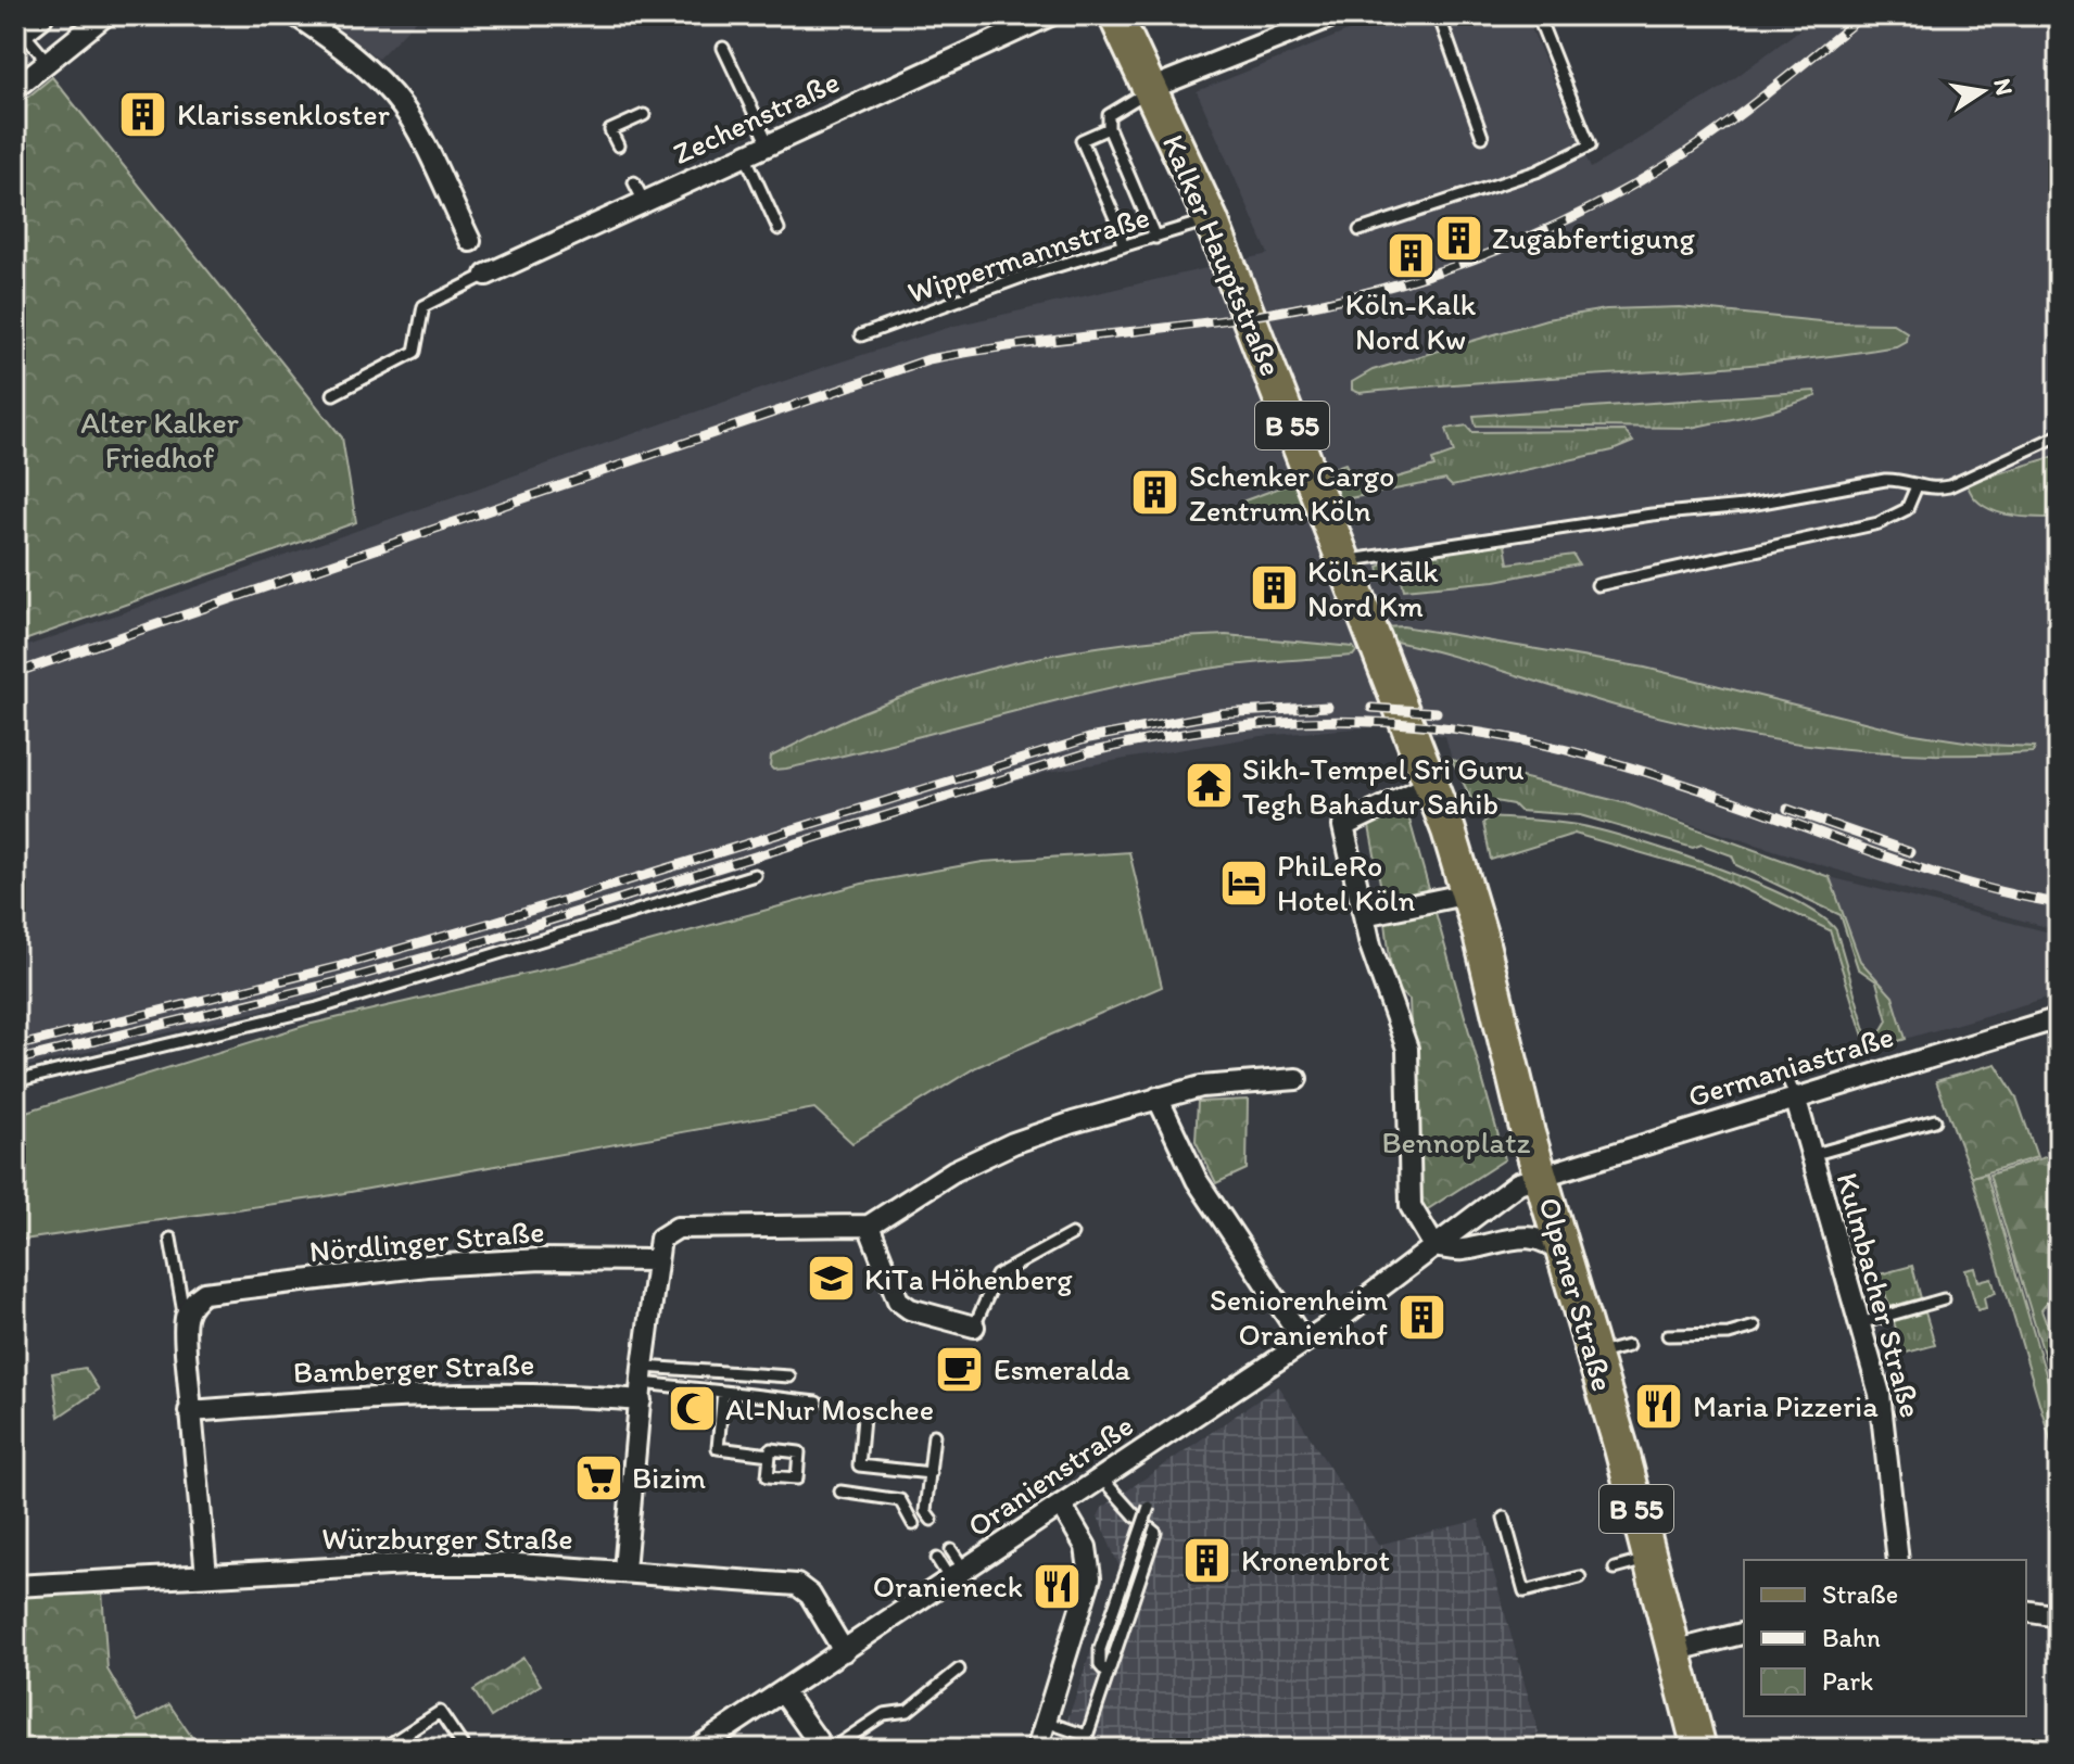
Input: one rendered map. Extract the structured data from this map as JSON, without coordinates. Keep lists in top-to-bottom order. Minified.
{"streets":{"main road":["Kalker Hauptstraße","B 55","Olpener Straße"],"street":["Zechenstraße","Germaniastraße","Nördlinger Straße","Kulmbacher Straße","Bamberger Straße","Oranienstraße","Würzburger Straße"],"lane":["Wippermannstraße"]},"crossings":[["Wippermannstraße","Kalker Hauptstraße"],["Kalker Hauptstraße","Olpener Straße"],["Germaniastraße","Olpener Straße"],["Germaniastraße","Kulmbacher Straße"],["Germaniastraße","Oranienstraße"],["Olpener Straße","Oranienstraße"],["Oranienstraße","Würzburger Straße"]],"parks":["Alter Kalker Friedhof","Bennoplatz"],"places":{"building":["Klarissenkloster","Zugabfertigung","Köln-Kalk Nord Kw","Schenker Cargo Zentrum Köln","Köln-Kalk Nord Km","Seniorenheim Oranienhof","Kronenbrot"],"temple":["Sikh-Tempel Sri Guru Tegh Bahadur Sahib"],"hotel":["PhiLeRo Hotel Köln"],"school or university":["KiTa Höhenberg"],"cafe":["Esmeralda"],"restaurant":["Maria Pizzeria","Oranieneck"],"mosque":["Al-Nur Moschee"],"supermarket":["Bizim"]},"legend":["Straße","Bahn","Park"],"north":"right"}
